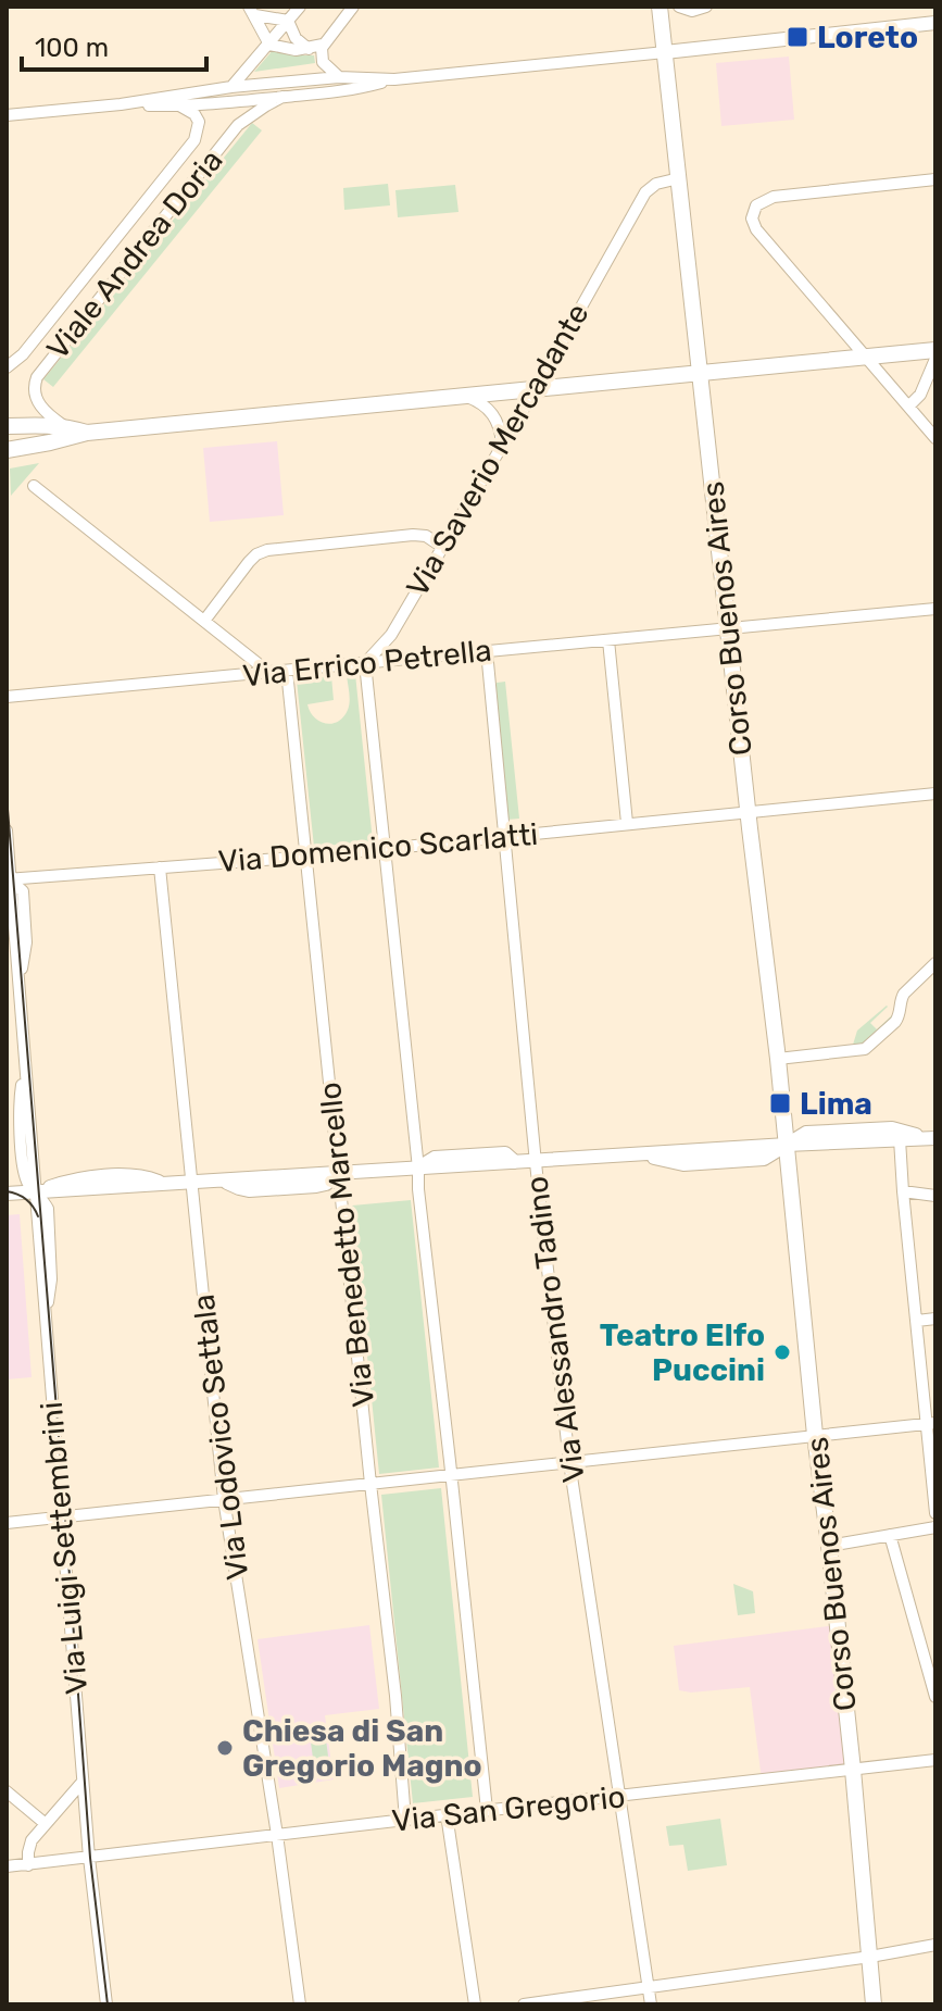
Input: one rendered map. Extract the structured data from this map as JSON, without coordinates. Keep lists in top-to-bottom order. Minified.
{"streets":{"main road":["Corso Buenos Aires"],"street":["Viale Andrea Doria","Via Saverio Mercadante","Via Errico Petrella","Via Domenico Scarlatti","Via Benedetto Marcello","Via Alessandro Tadino","Via Lodovico Settala","Via Luigi Settembrini","Via San Gregorio"]},"crossings":[["Via Saverio Mercadante","Corso Buenos Aires"],["Via Saverio Mercadante","Via Errico Petrella"],["Corso Buenos Aires","Via Errico Petrella"],["Corso Buenos Aires","Via Domenico Scarlatti"],["Corso Buenos Aires","Via San Gregorio"],["Via Errico Petrella","Via Benedetto Marcello"],["Via Errico Petrella","Via Alessandro Tadino"],["Via Domenico Scarlatti","Via Benedetto Marcello"],["Via Domenico Scarlatti","Via Alessandro Tadino"],["Via Domenico Scarlatti","Via Lodovico Settala"],["Via Domenico Scarlatti","Via Luigi Settembrini"],["Via Benedetto Marcello","Via San Gregorio"],["Via Alessandro Tadino","Via San Gregorio"],["Via Lodovico Settala","Via San Gregorio"],["Via Luigi Settembrini","Via San Gregorio"]],"places":{"transit":["Loreto","Lima"],"other":["Teatro Elfo Puccini","Chiesa di San Gregorio Magno"]},"scale_bar":"100 m"}
